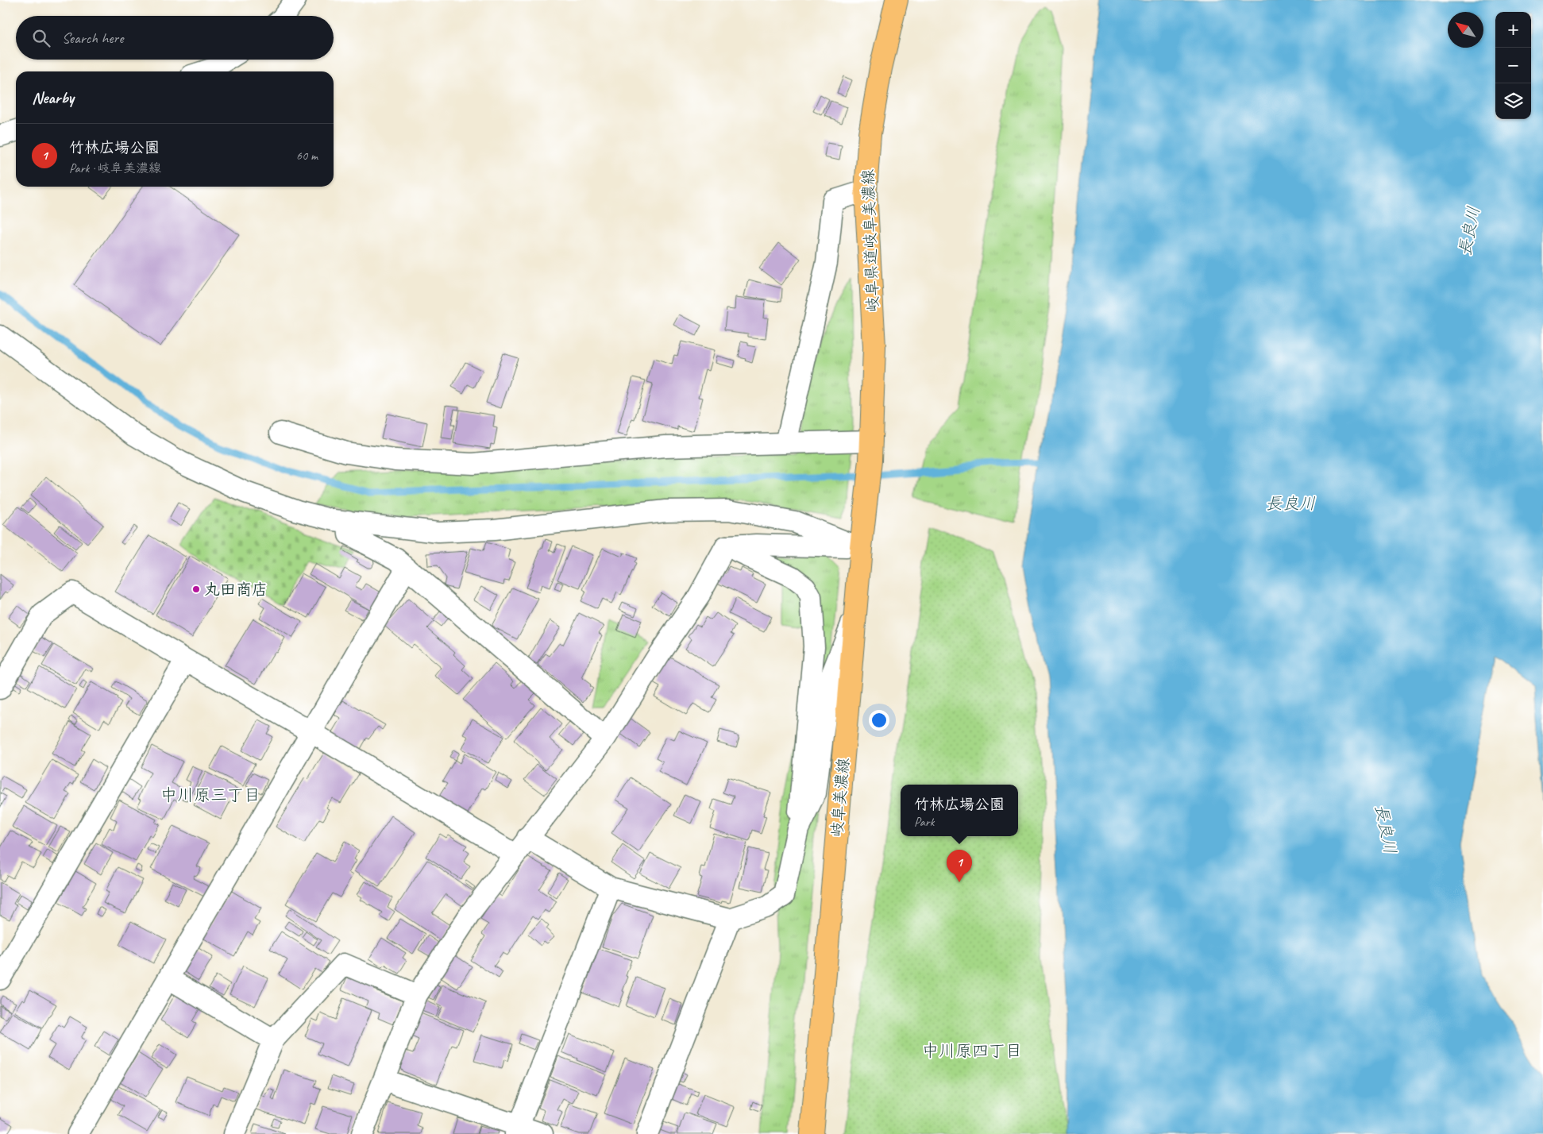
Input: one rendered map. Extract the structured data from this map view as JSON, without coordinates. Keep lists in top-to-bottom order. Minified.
{"streets":{"main road":["岐阜県道岐阜美濃線","岐阜美濃線"]},"crossings":[["岐阜県道岐阜美濃線","岐阜美濃線"]],"districts":["中川原三丁目","中川原四丁目"],"water":["長良川"],"places":["丸田商店"],"north":"top left","page":{"map_buttons":["+","−"],"search":"Search here","heading":"Nearby","list":[{"mark":"1","name":"竹林広場公園","note":"Park · 岐阜美濃線","value":"60 m"}],"popup":["竹林広場公園","Park"],"pins":"1"}}
